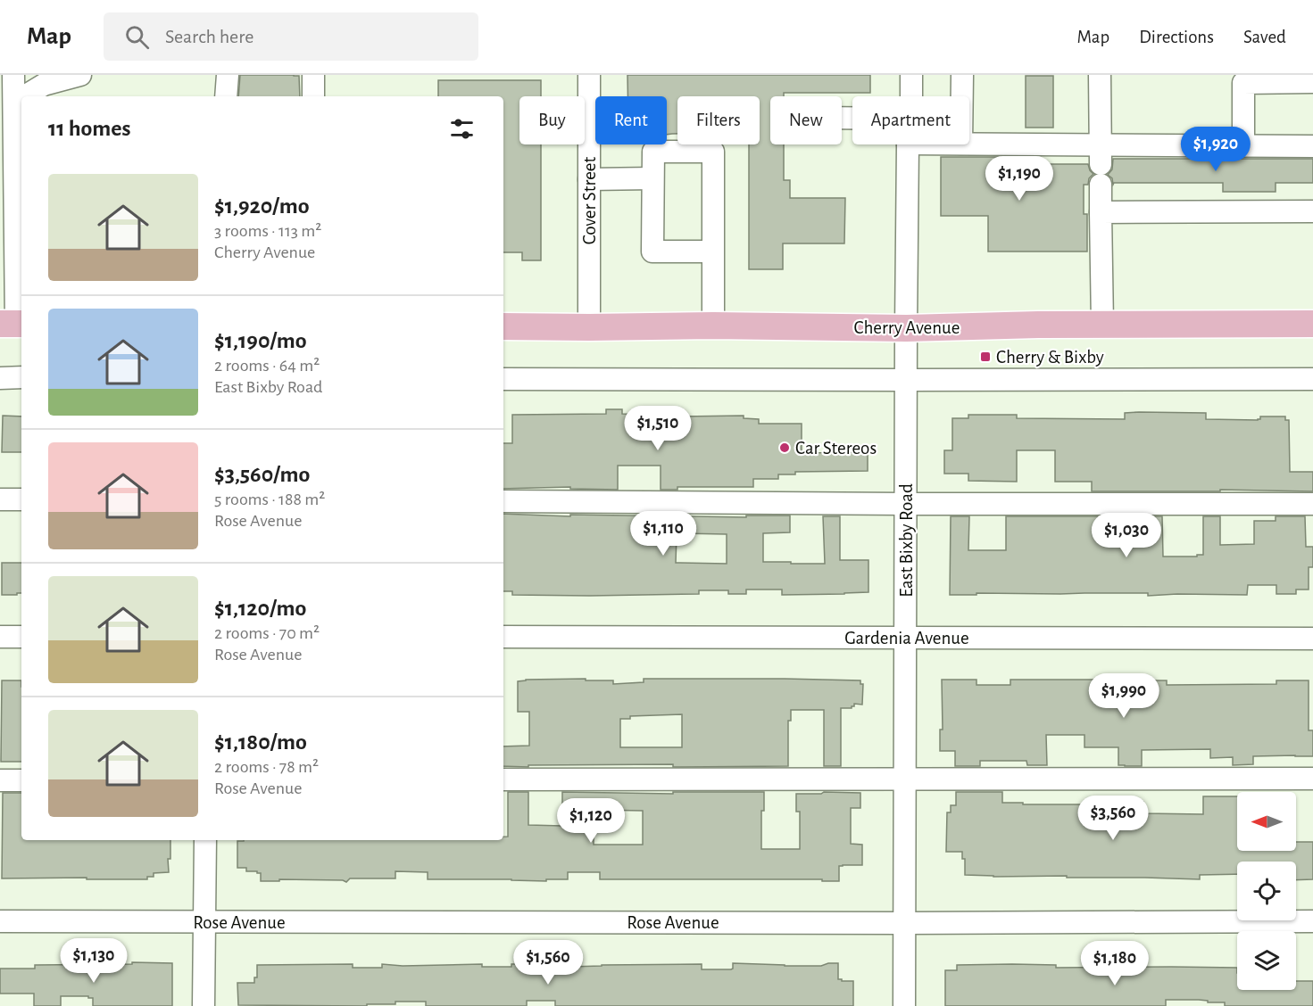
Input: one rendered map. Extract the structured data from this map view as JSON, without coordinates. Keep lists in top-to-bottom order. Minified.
{"streets":{"main road":["Cherry Avenue"],"street":["Cover Street","East Bixby Road","Gardenia Avenue","Rose Avenue"]},"crossings":[["Cover Street","Cherry Avenue"],["Cherry Avenue","East Bixby Road"],["East Bixby Road","Gardenia Avenue"],["East Bixby Road","Rose Avenue"]],"places":{"transit":["Cherry & Bixby"],"other":["Car Stereos"]},"north":"left","page":{"header":"Map","search":"Search here","nav":["Map","Directions","Saved"],"chip":["Buy","Rent","Filters","New","Apartment"],"heading":"11 homes","price":["$1,920","$1,190","$1,510","$1,110","$1,030","$1,990","$3,560","$1,120","$1,130","$1,560","$1,180"],"list":[{"name":"$1,920/mo","note":"3 rooms · 113 m² · Cherry Avenue"},{"name":"$1,190/mo","note":"2 rooms · 64 m² · East Bixby Road"},{"name":"$3,560/mo","note":"5 rooms · 188 m² · Rose Avenue"},{"name":"$1,120/mo","note":"2 rooms · 70 m² · Rose Avenue"},{"name":"$1,180/mo","note":"2 rooms · 78 m² · Rose Avenue"}]}}
